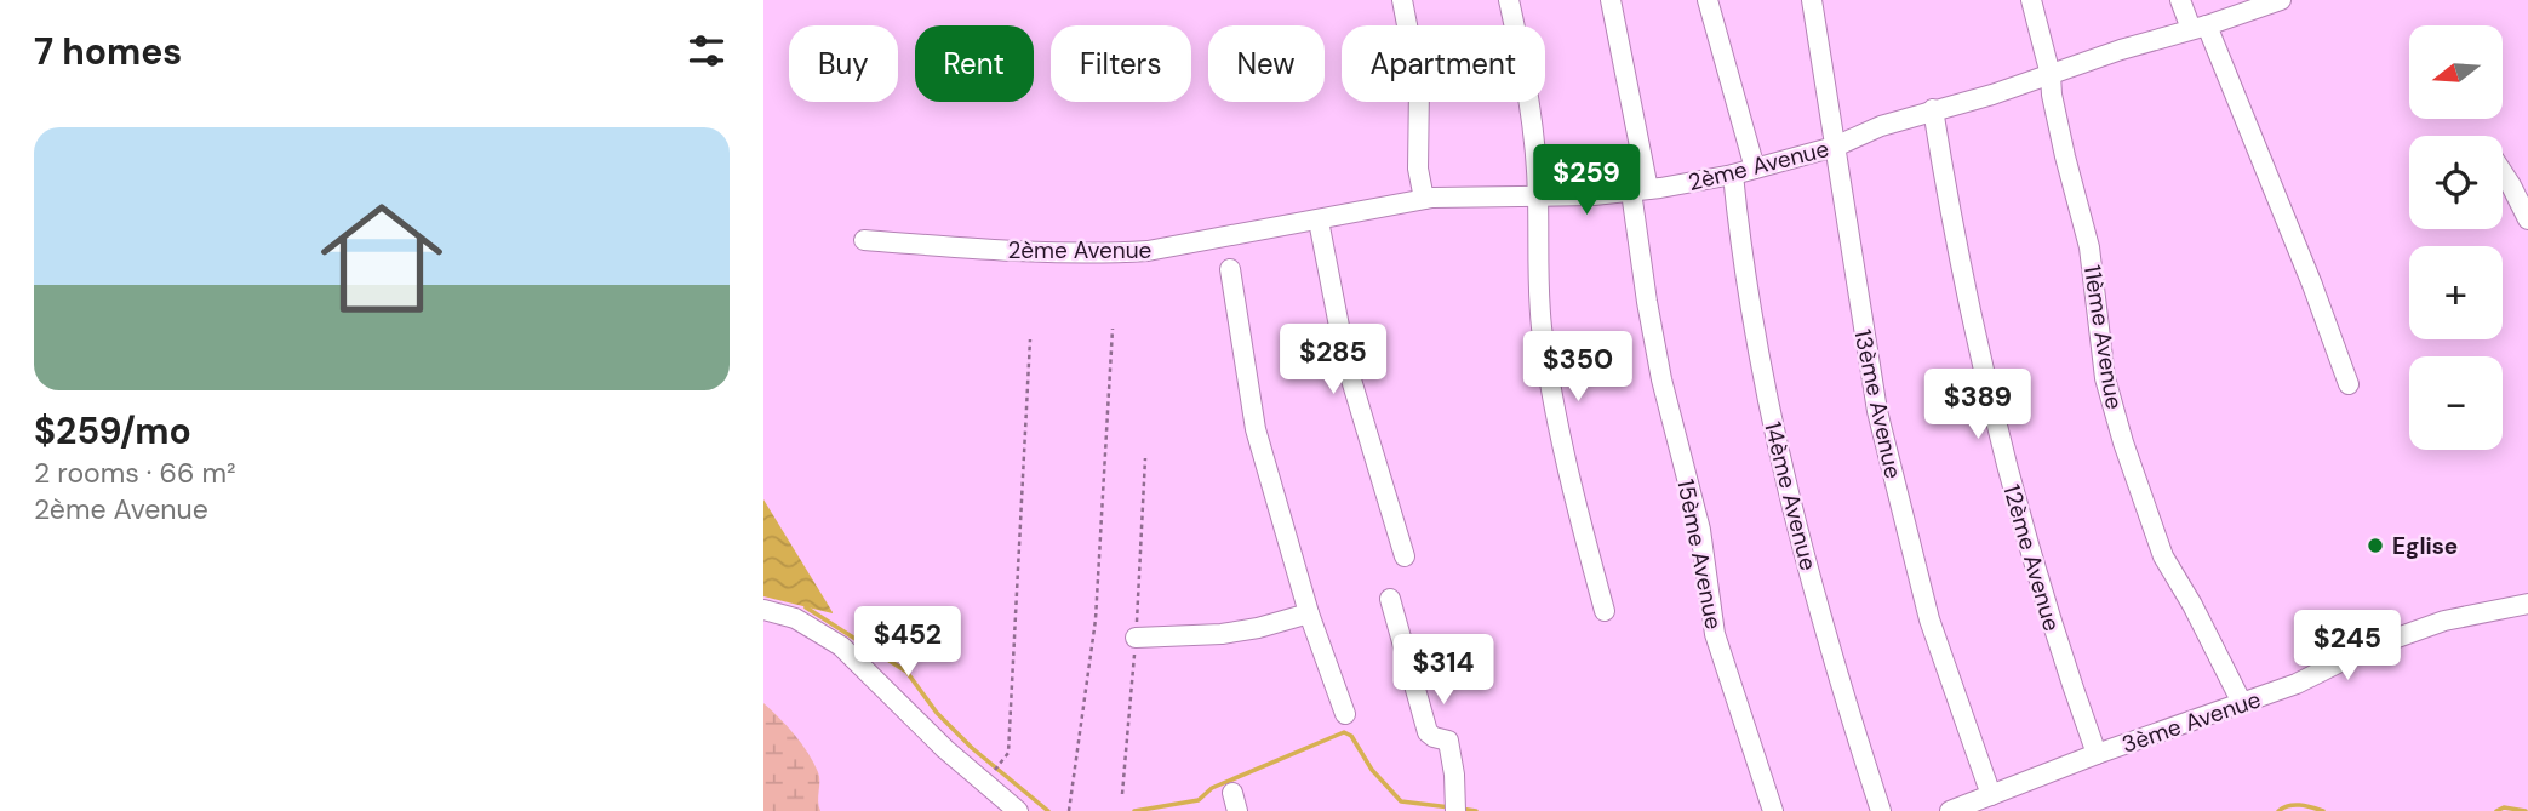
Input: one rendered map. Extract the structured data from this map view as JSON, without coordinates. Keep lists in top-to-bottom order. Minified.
{"streets":{"street":["2ème Avenue","11ème Avenue","13ème Avenue","14ème Avenue","15ème Avenue","12ème Avenue","3ème Avenue"]},"crossings":[["2ème Avenue","11ème Avenue"],["2ème Avenue","13ème Avenue"],["2ème Avenue","14ème Avenue"],["2ème Avenue","15ème Avenue"],["2ème Avenue","12ème Avenue"],["11ème Avenue","3ème Avenue"],["13ème Avenue","3ème Avenue"],["12ème Avenue","3ème Avenue"]],"places":["Eglise"],"north":"left","page":{"heading":"7 homes","map_buttons":["+","−"],"chip":["Buy","Rent","Filters","New","Apartment"],"list":[{"name":"$259/mo","note":"2 rooms · 66 m² · 2ème Avenue"}],"price":["$259","$285","$350","$389","$452","$245","$314"]}}
